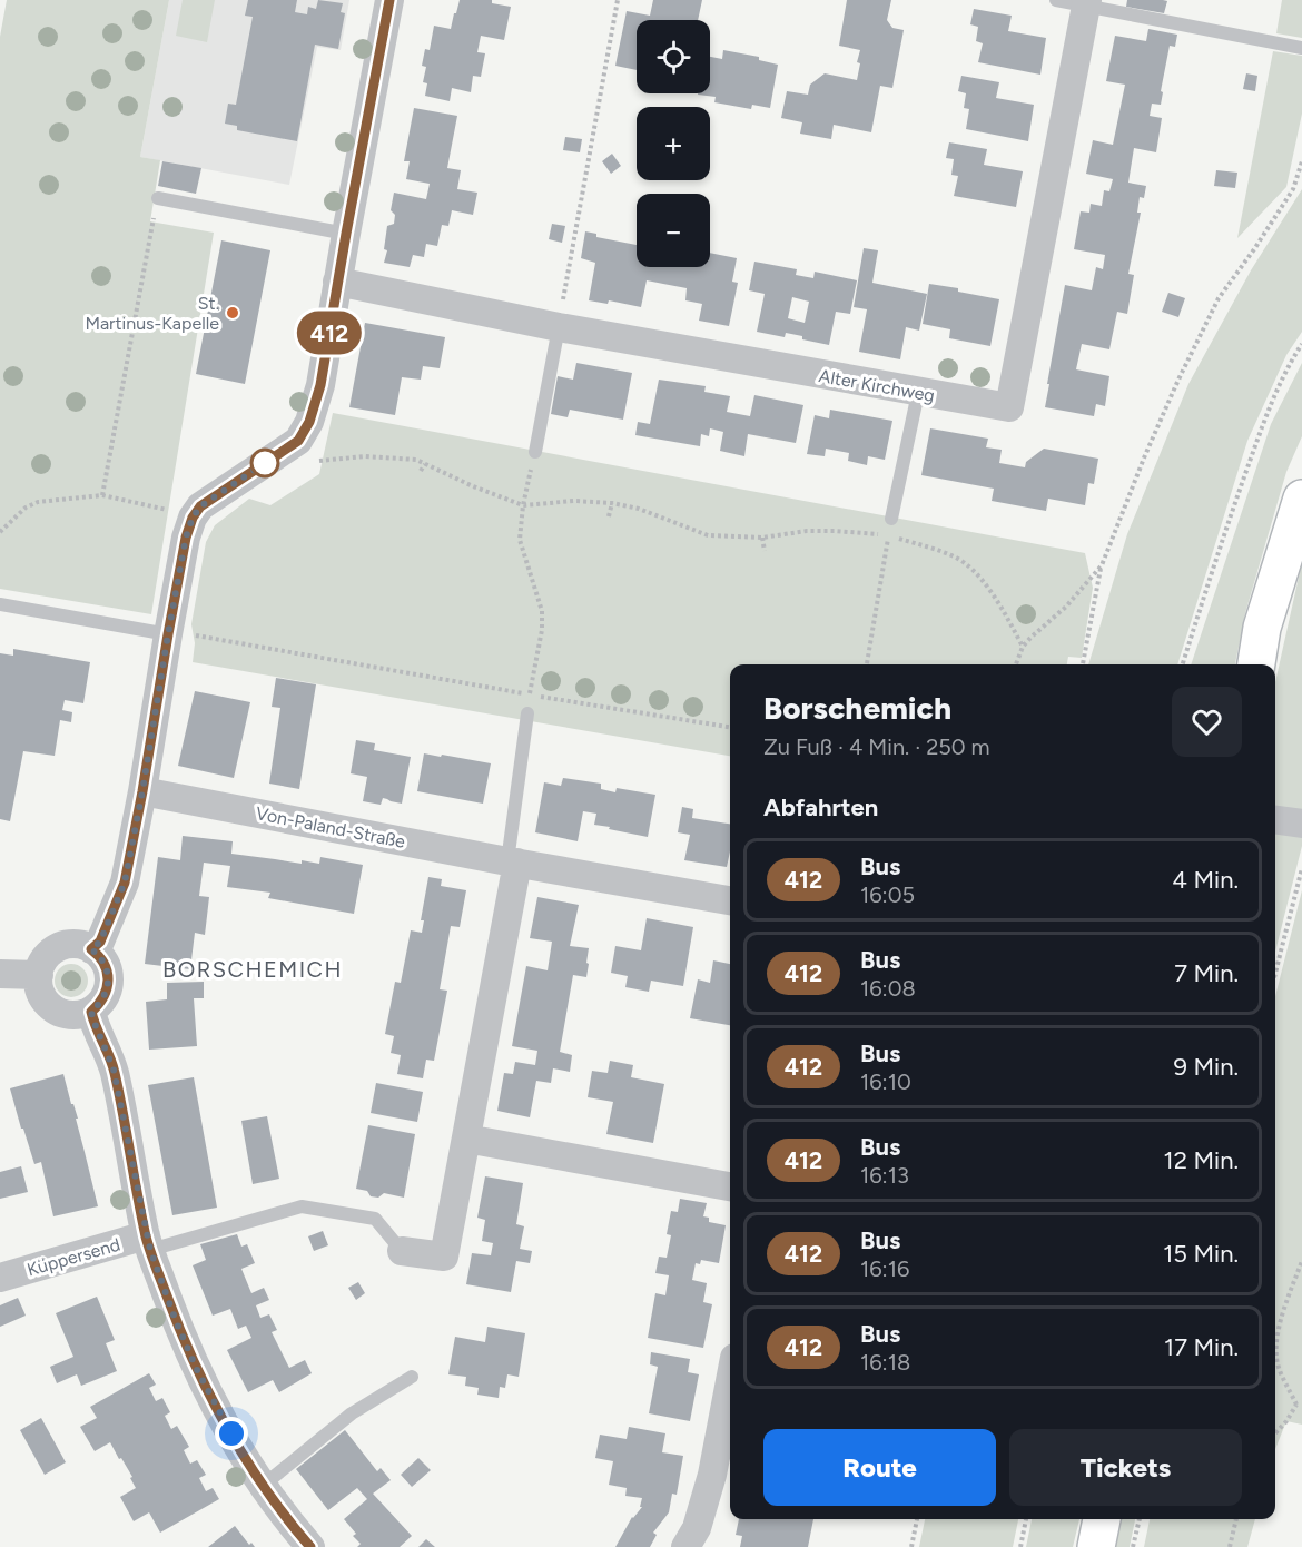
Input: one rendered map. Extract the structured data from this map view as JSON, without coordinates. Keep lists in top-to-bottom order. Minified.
{"streets":{"street":["Alter Kirchweg","Von-Paland-Straße","Küppersend"]},"districts":["BORSCHEMICH"],"places":["St. Martinus-Kapelle"],"lines":["bus line 412"],"page":{"on_map":"412","map_buttons":["+","−"],"heading":[["Borschemich","Zu Fuß · 4 Min. · 250 m"],"Abfahrten"],"list":[{"mark":"412","name":"Bus","note":"16:05","value":"4 Min."},{"mark":"412","name":"Bus","note":"16:08","value":"7 Min."},{"mark":"412","name":"Bus","note":"16:10","value":"9 Min."},{"mark":"412","name":"Bus","note":"16:13","value":"12 Min."},{"mark":"412","name":"Bus","note":"16:16","value":"15 Min."},{"mark":"412","name":"Bus","note":"16:18","value":"17 Min."}],"buttons":["Route","Tickets"]}}
